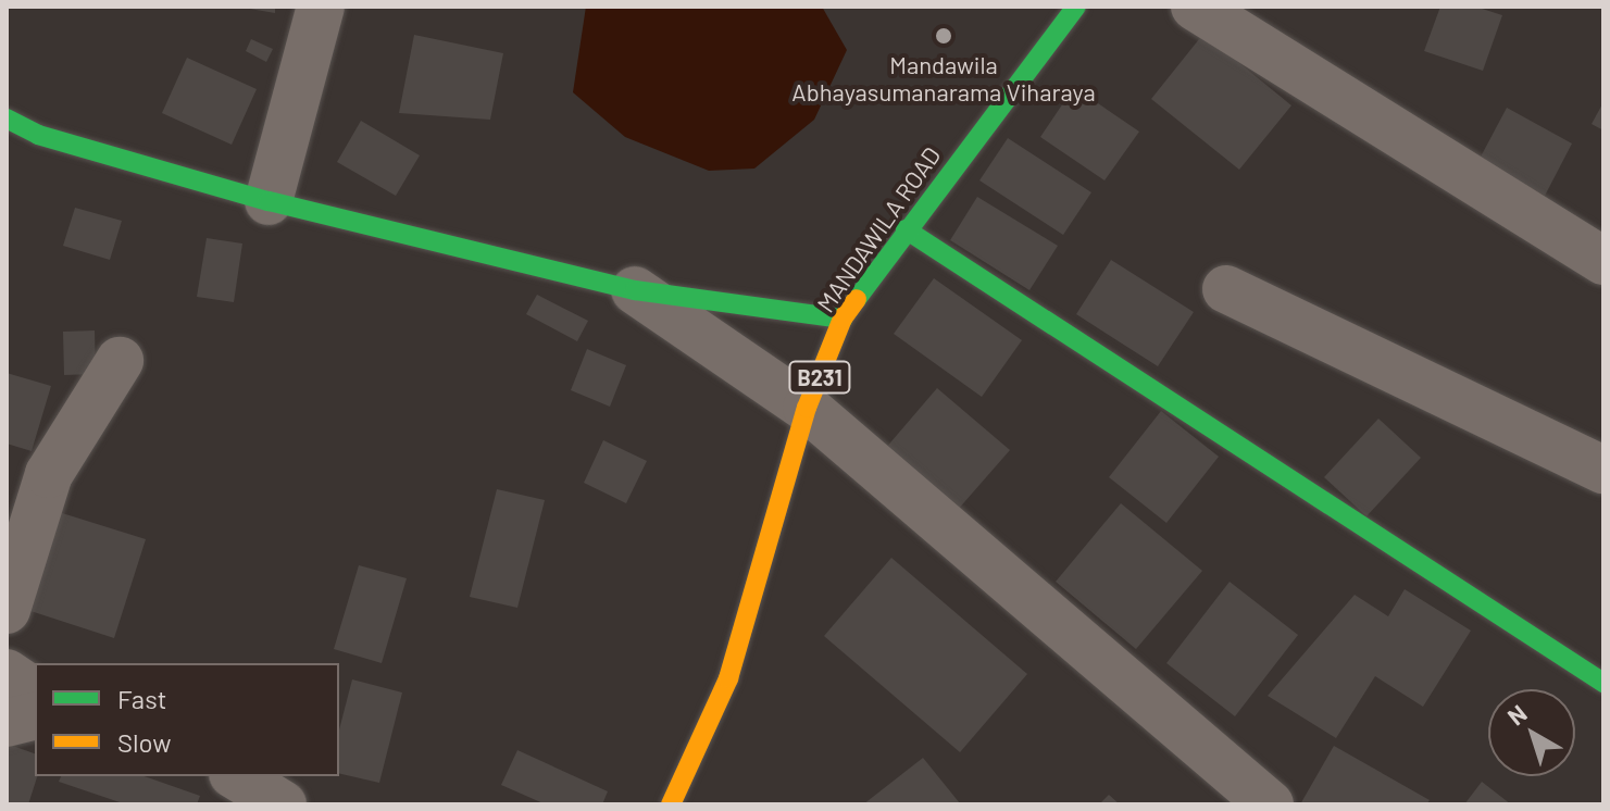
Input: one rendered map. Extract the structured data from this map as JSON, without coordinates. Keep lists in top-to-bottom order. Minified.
{"streets":{"street":["MANDAWILA ROAD","B231"]},"places":["Mandawila Abhayasumanarama Viharaya"],"legend":["Fast","Slow"],"north":"top left"}
